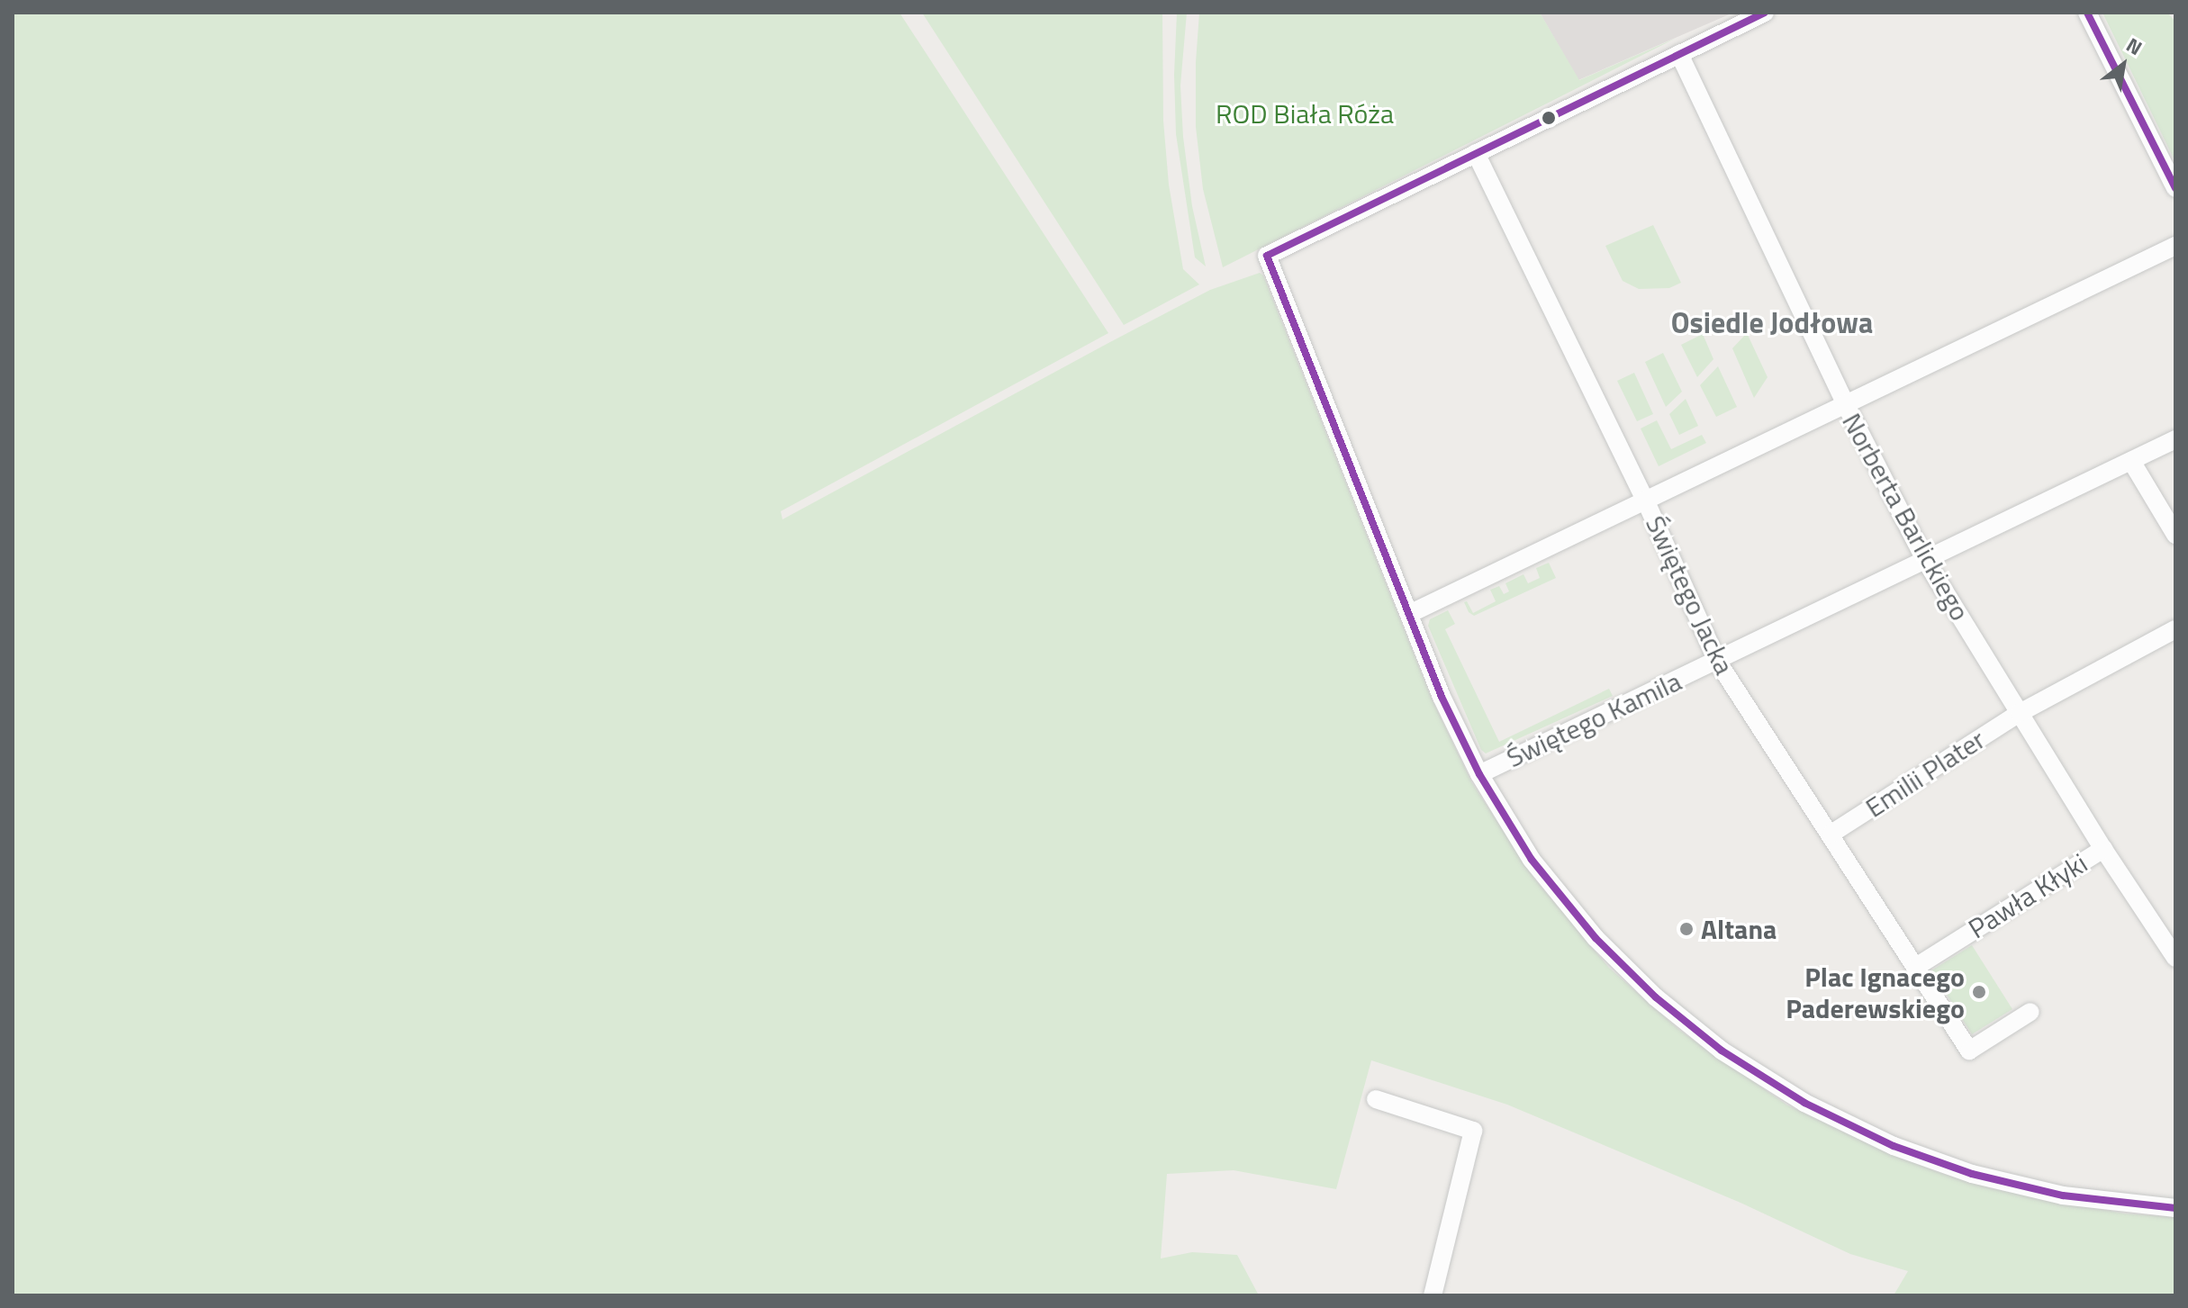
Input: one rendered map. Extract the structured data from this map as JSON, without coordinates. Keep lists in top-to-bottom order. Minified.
{"streets":{"street":["Norberta Barlickiego","Świętego Jacka","Świętego Kamila","Emilii Plater","Pawła Kłyki"]},"crossings":[["Norberta Barlickiego","Świętego Kamila"],["Norberta Barlickiego","Emilii Plater"],["Norberta Barlickiego","Pawła Kłyki"],["Świętego Jacka","Świętego Kamila"],["Świętego Jacka","Emilii Plater"],["Świętego Jacka","Pawła Kłyki"]],"districts":["Osiedle Jodłowa"],"parks":["ROD Biała Róża"],"places":["Altana","Plac Ignacego Paderewskiego"],"north":"top right"}
